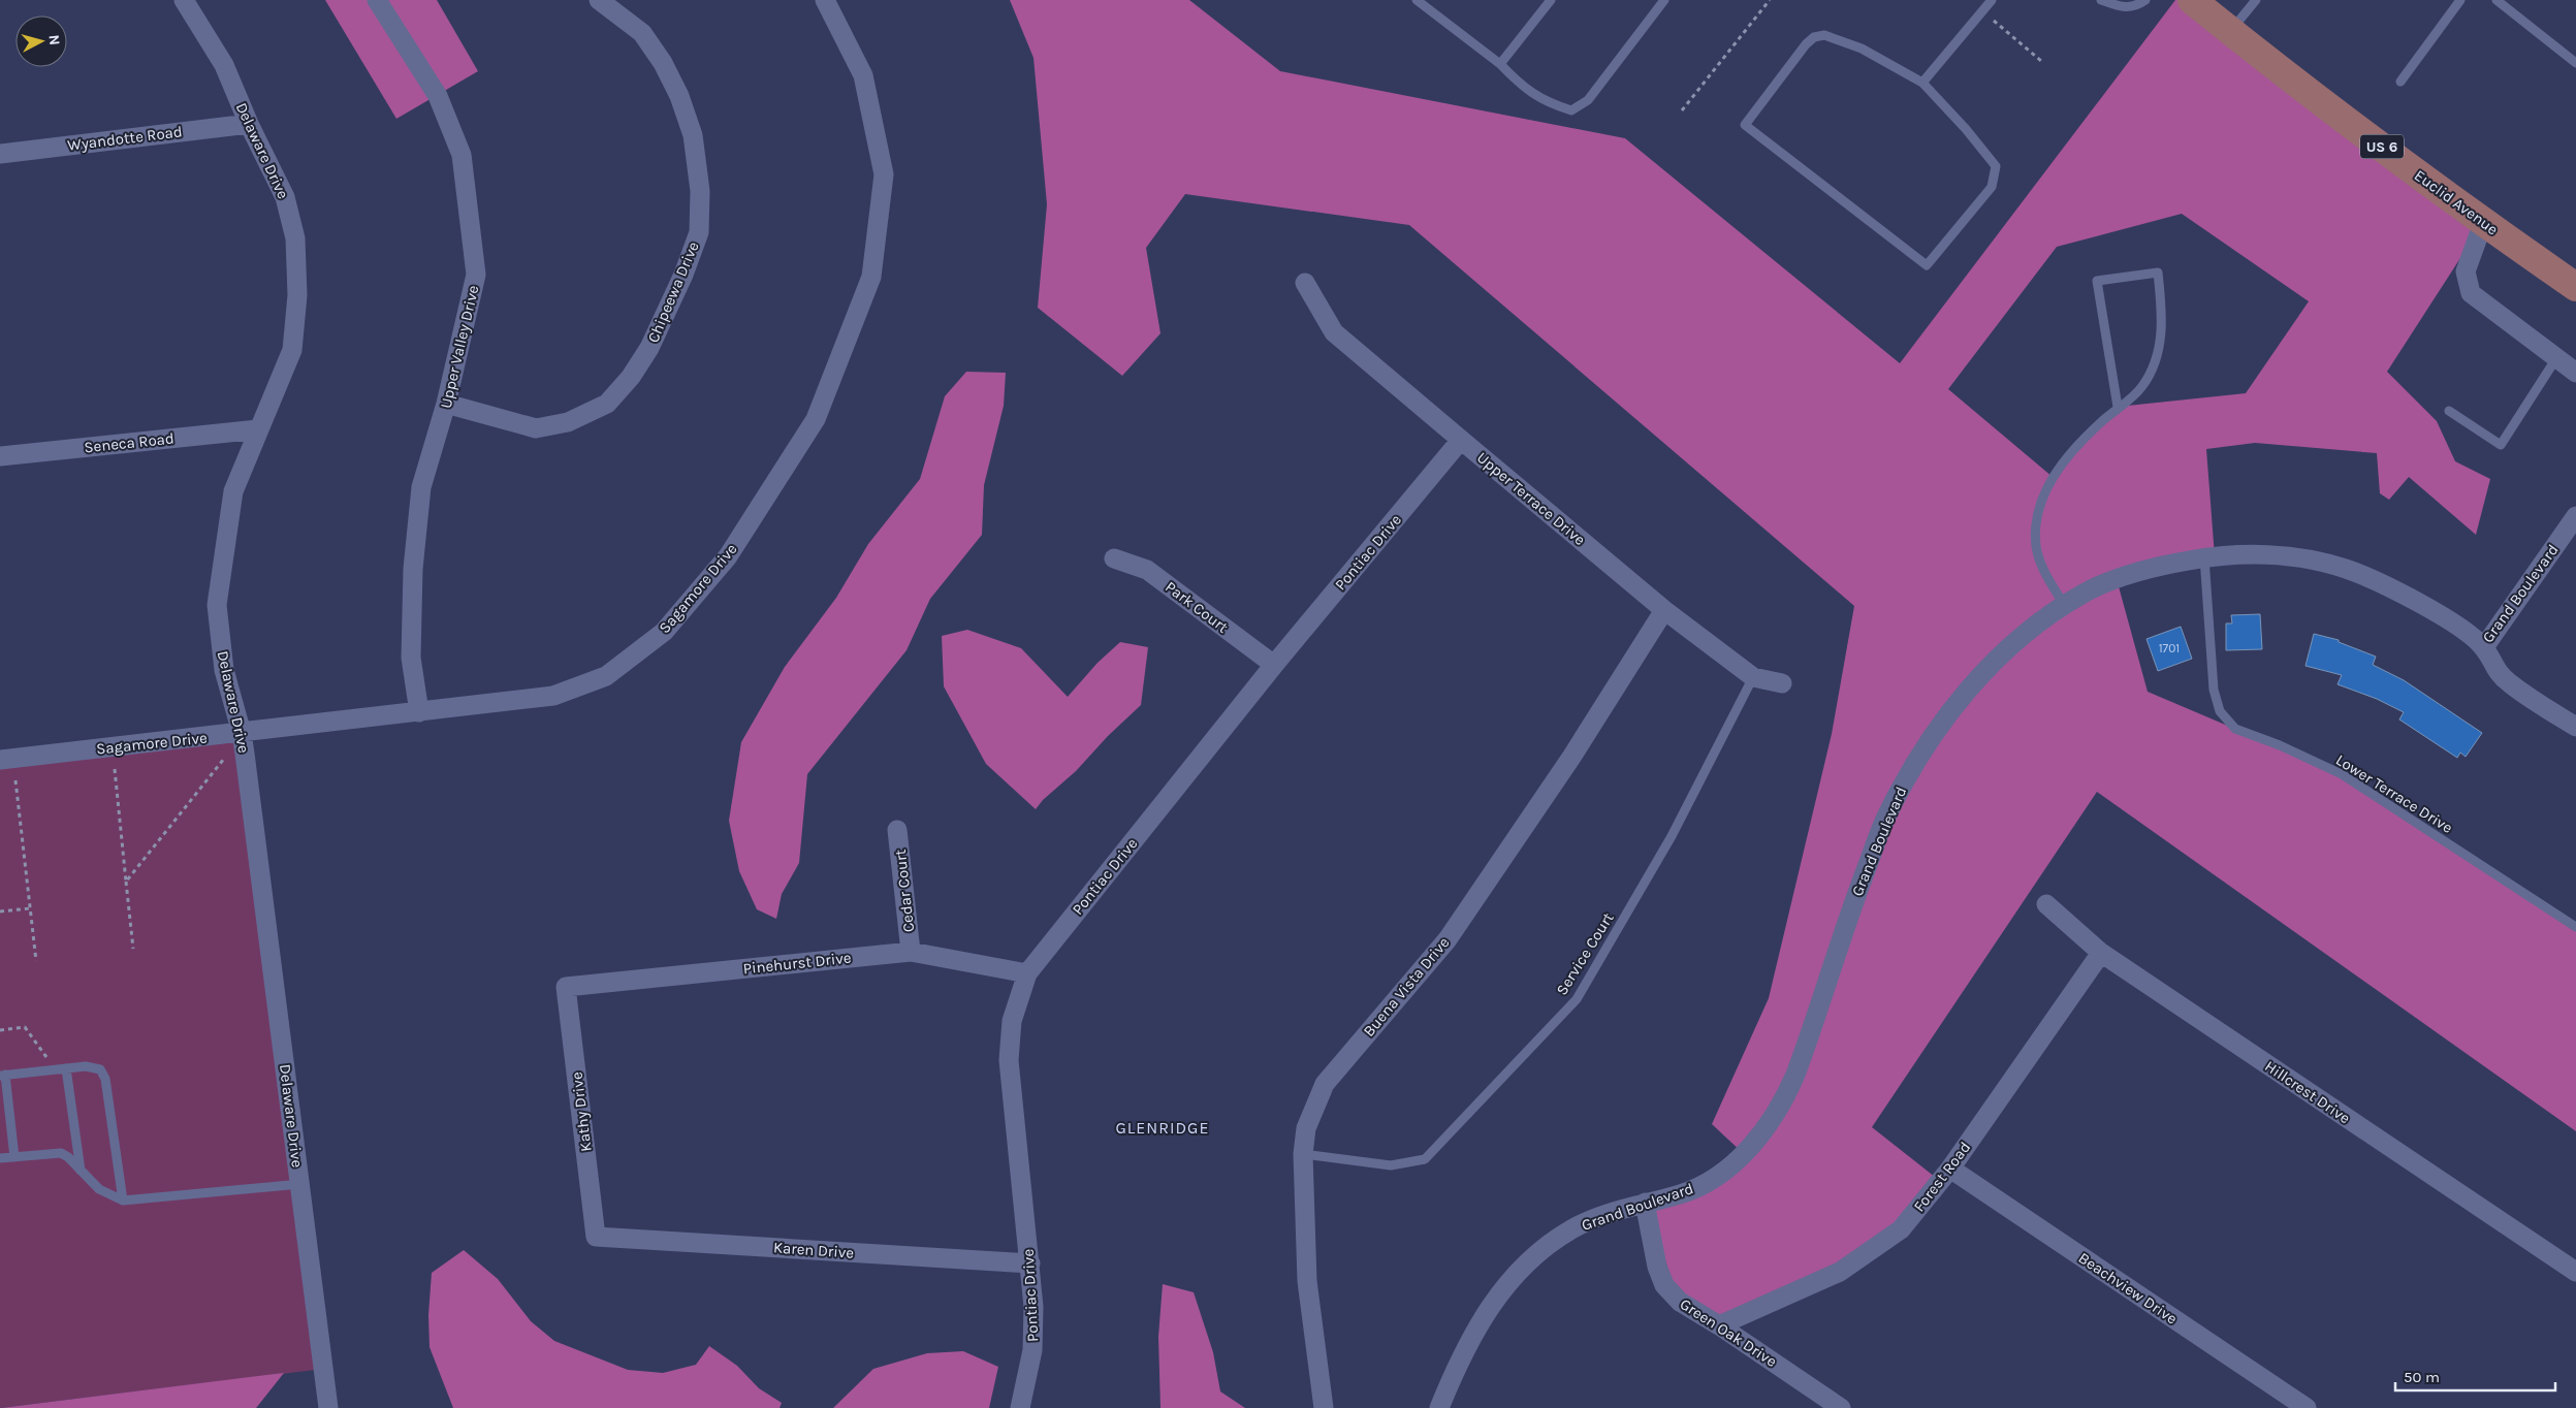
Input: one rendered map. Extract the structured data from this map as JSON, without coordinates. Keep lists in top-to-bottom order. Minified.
{"streets":{"main road":["US 6","Euclid Avenue"],"street":["Wyandotte Road","Delaware Drive","Chipeewa Drive","Upper Valley Drive","Seneca Road","Upper Terrace Drive","Pontiac Drive","Sagamore Drive","Grand Boulevard","Park Court","Cedar Court","Pinehurst Drive","Buena Vista Drive","Hillcrest Drive","Kathy Drive","Forest Road","Karen Drive","Beachview Drive","Green Oak Drive"],"lane":["Lower Terrace Drive","Service Court"]},"crossings":[["Wyandotte Road","Delaware Drive"],["Delaware Drive","Seneca Road"],["Delaware Drive","Sagamore Drive"],["Chipeewa Drive","Upper Valley Drive"],["Upper Valley Drive","Sagamore Drive"],["Upper Terrace Drive","Pontiac Drive"],["Upper Terrace Drive","Service Court"],["Upper Terrace Drive","Buena Vista Drive"],["Pontiac Drive","Park Court"],["Pontiac Drive","Pinehurst Drive"],["Pontiac Drive","Karen Drive"],["Grand Boulevard","Lower Terrace Drive"],["Grand Boulevard","Green Oak Drive"],["Cedar Court","Pinehurst Drive"],["Service Court","Buena Vista Drive"],["Pinehurst Drive","Kathy Drive"],["Hillcrest Drive","Forest Road"],["Kathy Drive","Karen Drive"],["Forest Road","Beachview Drive"],["Forest Road","Green Oak Drive"]],"districts":["GLENRIDGE"],"house_numbers":["1701"],"scale_bar":"50 m","north":"right"}
